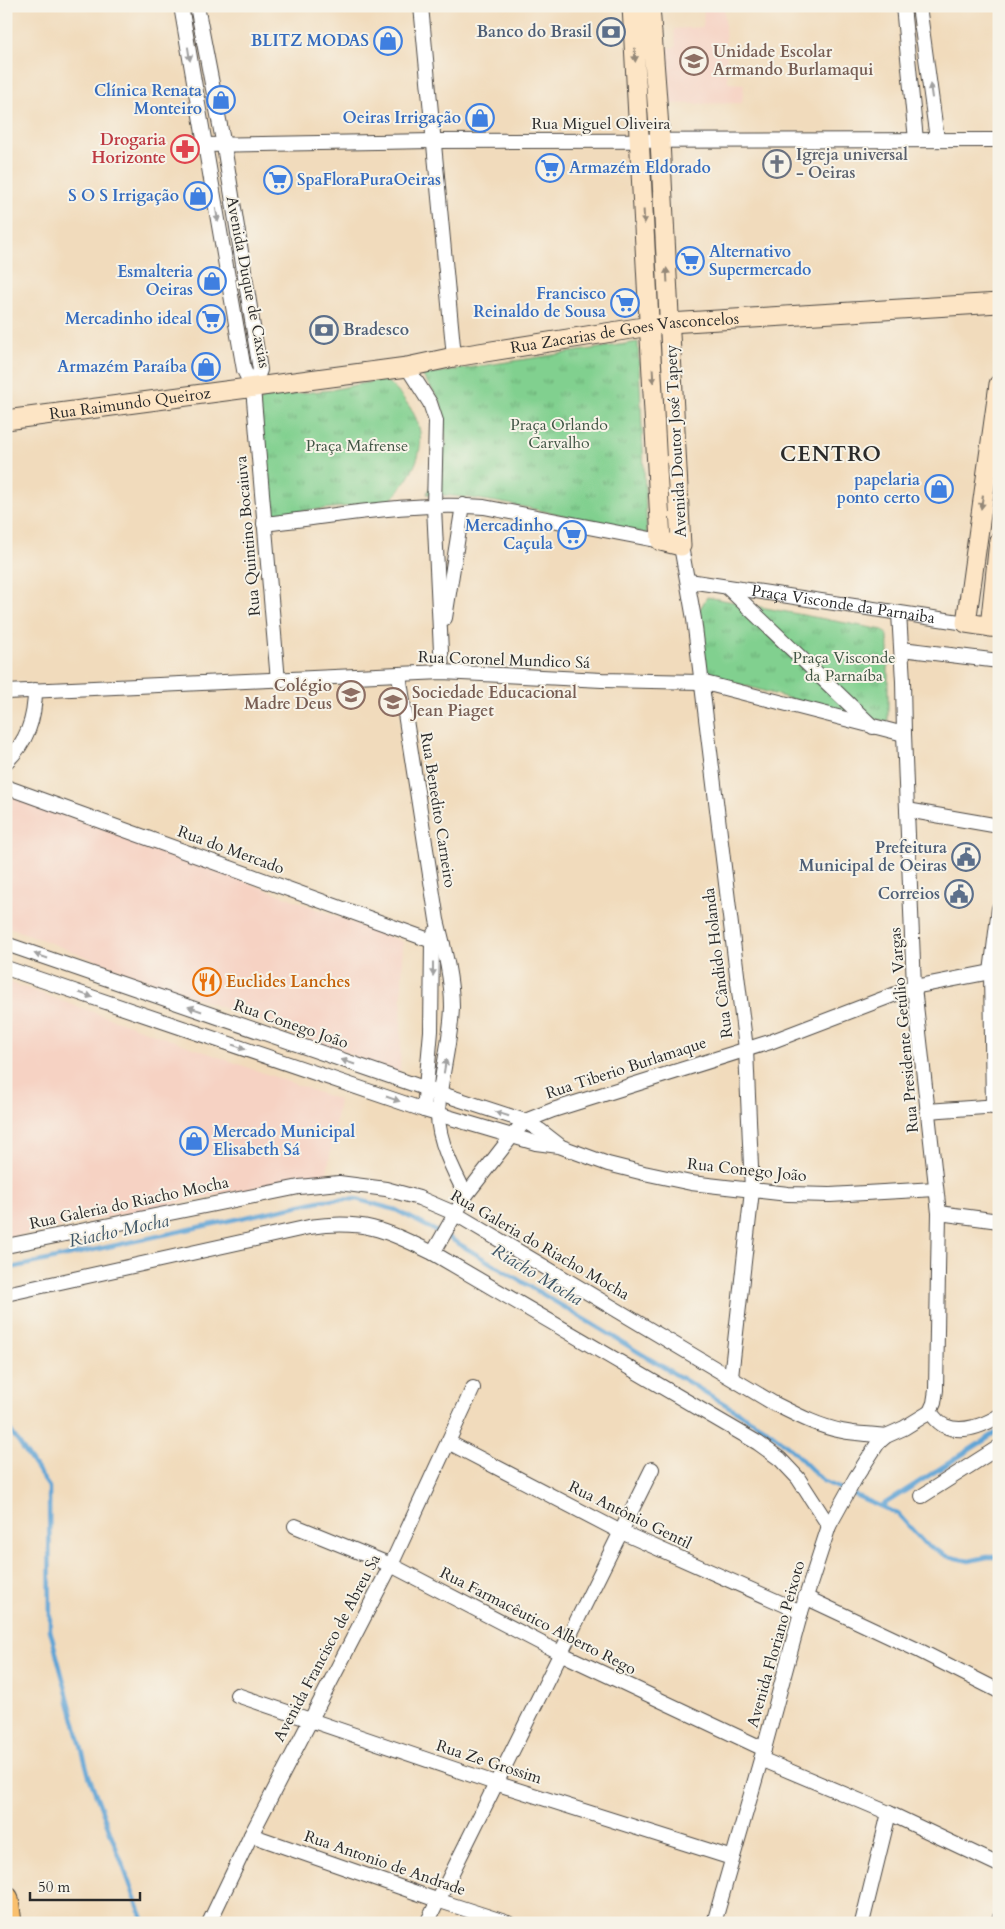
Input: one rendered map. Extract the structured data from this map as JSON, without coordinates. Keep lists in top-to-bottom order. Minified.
{"streets":{"street":["Rua Miguel Oliveira","Avenida Duque de Caxias","Rua Zacarias de Goes Vasconcelos","Rua Raimundo Queiroz","Avenida Doutor José Tapety","Rua Quintino Bocaiuva","Praça Visconde da Parnaiba","Rua Coronel Mundico Sá","Rua Benedito Carneiro","Rua do Mercado","Rua Cândido Holanda","Rua Conego João","Rua Presidente Getúlio Vargas","Rua Tiberio Burlamaque","Rua Galeria do Riacho Mocha","Rua Antônio Gentil","Rua Farmacêutico Alberto Rego","Avenida Floriano Peixoto","Avenida Francisco de Abreu Sa","Rua Ze Grossim","Rua Antonio de Andrade"]},"crossings":[["Rua Miguel Oliveira","Avenida Duque de Caxias"],["Rua Miguel Oliveira","Avenida Doutor José Tapety"],["Avenida Duque de Caxias","Rua Zacarias de Goes Vasconcelos"],["Avenida Duque de Caxias","Rua Raimundo Queiroz"],["Avenida Duque de Caxias","Rua Quintino Bocaiuva"],["Rua Zacarias de Goes Vasconcelos","Rua Raimundo Queiroz"],["Rua Zacarias de Goes Vasconcelos","Avenida Doutor José Tapety"],["Rua Zacarias de Goes Vasconcelos","Rua Quintino Bocaiuva"],["Rua Raimundo Queiroz","Rua Quintino Bocaiuva"],["Avenida Doutor José Tapety","Rua Cândido Holanda"],["Rua Quintino Bocaiuva","Rua Coronel Mundico Sá"],["Praça Visconde da Parnaiba","Rua Cândido Holanda"],["Praça Visconde da Parnaiba","Rua Presidente Getúlio Vargas"],["Rua Coronel Mundico Sá","Rua Benedito Carneiro"],["Rua Coronel Mundico Sá","Rua Cândido Holanda"],["Rua Coronel Mundico Sá","Rua Presidente Getúlio Vargas"],["Rua Benedito Carneiro","Rua do Mercado"],["Rua Benedito Carneiro","Rua Conego João"],["Rua Benedito Carneiro","Rua Tiberio Burlamaque"],["Rua Cândido Holanda","Rua Conego João"],["Rua Cândido Holanda","Rua Tiberio Burlamaque"],["Rua Cândido Holanda","Rua Galeria do Riacho Mocha"],["Rua Conego João","Rua Presidente Getúlio Vargas"],["Rua Conego João","Rua Tiberio Burlamaque"],["Rua Presidente Getúlio Vargas","Rua Tiberio Burlamaque"],["Rua Presidente Getúlio Vargas","Avenida Floriano Peixoto"],["Rua Tiberio Burlamaque","Rua Galeria do Riacho Mocha"],["Rua Galeria do Riacho Mocha","Avenida Floriano Peixoto"],["Rua Antônio Gentil","Avenida Floriano Peixoto"],["Rua Antônio Gentil","Avenida Francisco de Abreu Sa"],["Rua Farmacêutico Alberto Rego","Avenida Floriano Peixoto"],["Rua Farmacêutico Alberto Rego","Avenida Francisco de Abreu Sa"],["Avenida Floriano Peixoto","Rua Ze Grossim"],["Avenida Francisco de Abreu Sa","Rua Ze Grossim"],["Avenida Francisco de Abreu Sa","Rua Antonio de Andrade"]],"districts":["CENTRO"],"water":["Riacho Mocha"],"parks":["Praça Orlando Carvalho","Praça Mafrense","Praça Visconde da Parnaíba"],"places":{"bank":["Banco do Brasil","Bradesco"],"shop":["BLITZ MODAS","Clínica Renata Monteiro","Oeiras Irrigação","S O S Irrigação","Esmalteria Oeiras","Armazém Paraíba","papelaria ponto certo","Mercado Municipal Elisabeth Sá"],"school or university":["Unidade Escolar Armando Burlamaqui","Colégio Madre Deus","Sociedade Educacional Jean Piaget"],"pharmacy":["Drogaria Horizonte"],"church":["Igreja universal - Oeiras"],"supermarket":["Armazém Eldorado","SpaFloraPuraOeiras","Alternativo Supermercado","Francisco Reinaldo de Sousa","Mercadinho ideal","Mercadinho Caçula"],"public building":["Prefeitura Municipal de Oeiras","Correios"],"restaurant":["Euclides Lanches"]},"scale_bar":"50 m"}
